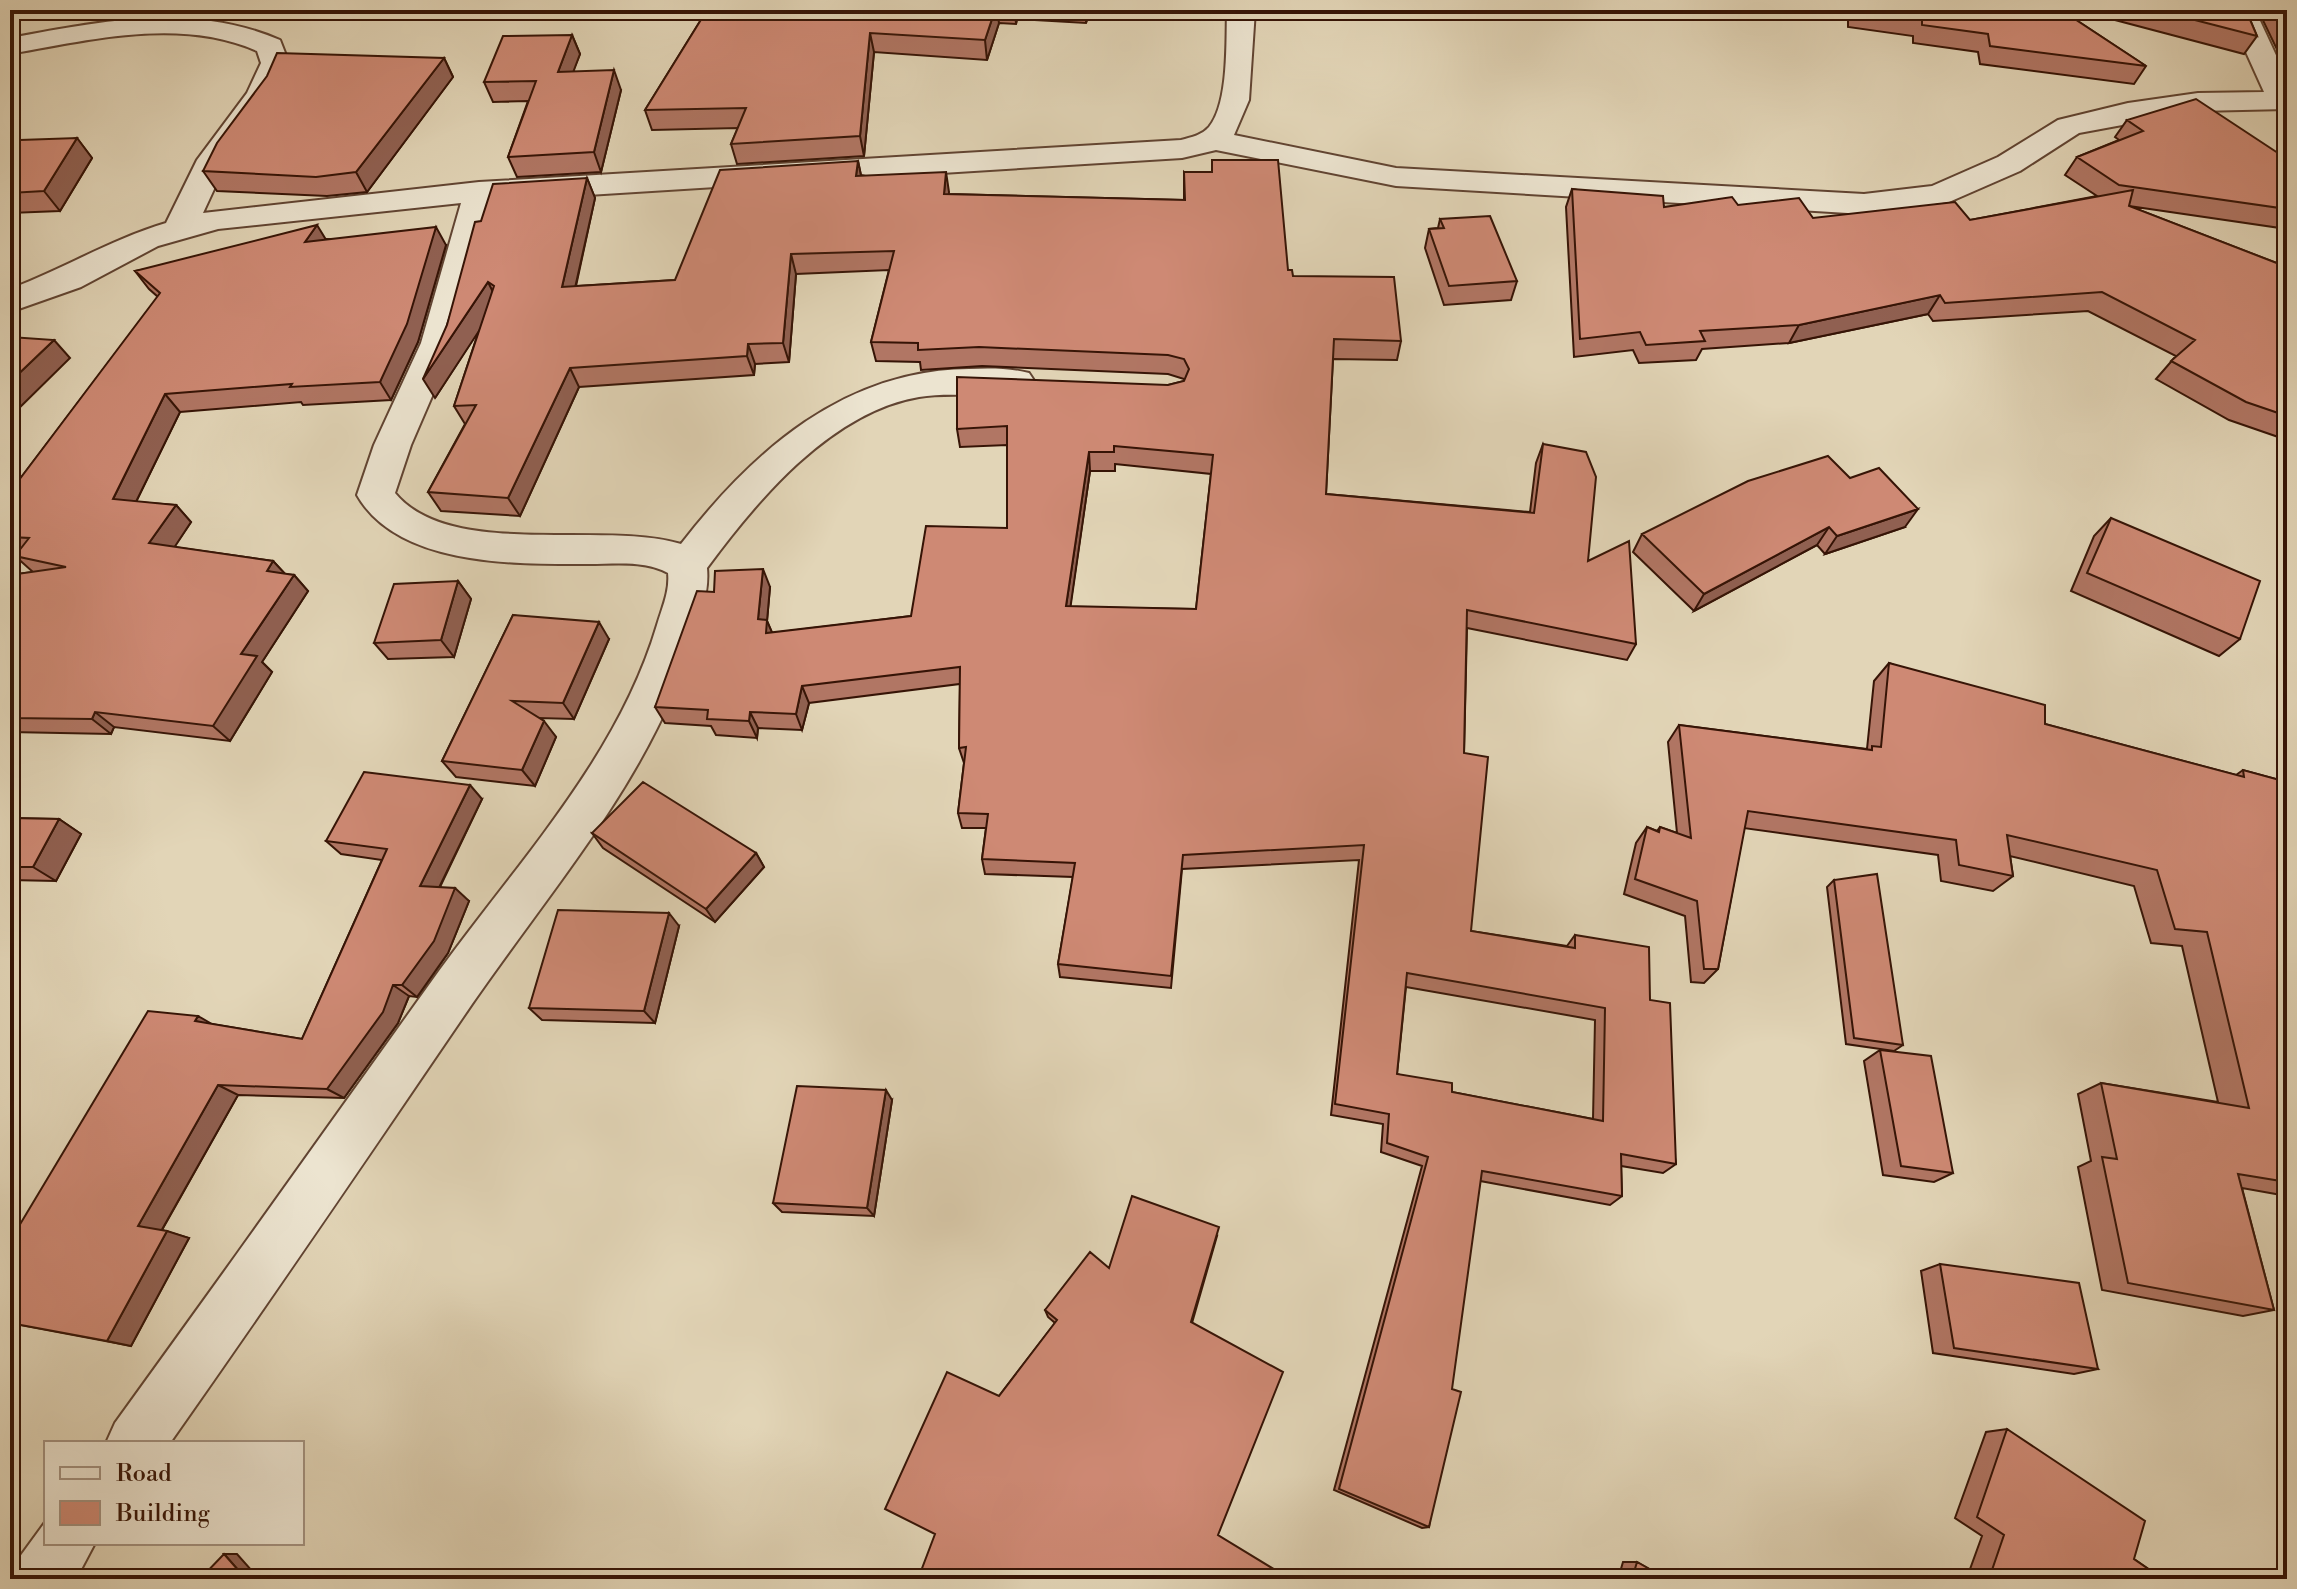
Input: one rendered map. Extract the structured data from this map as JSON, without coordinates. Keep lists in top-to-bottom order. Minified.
{"legend":["Road","Building"]}
